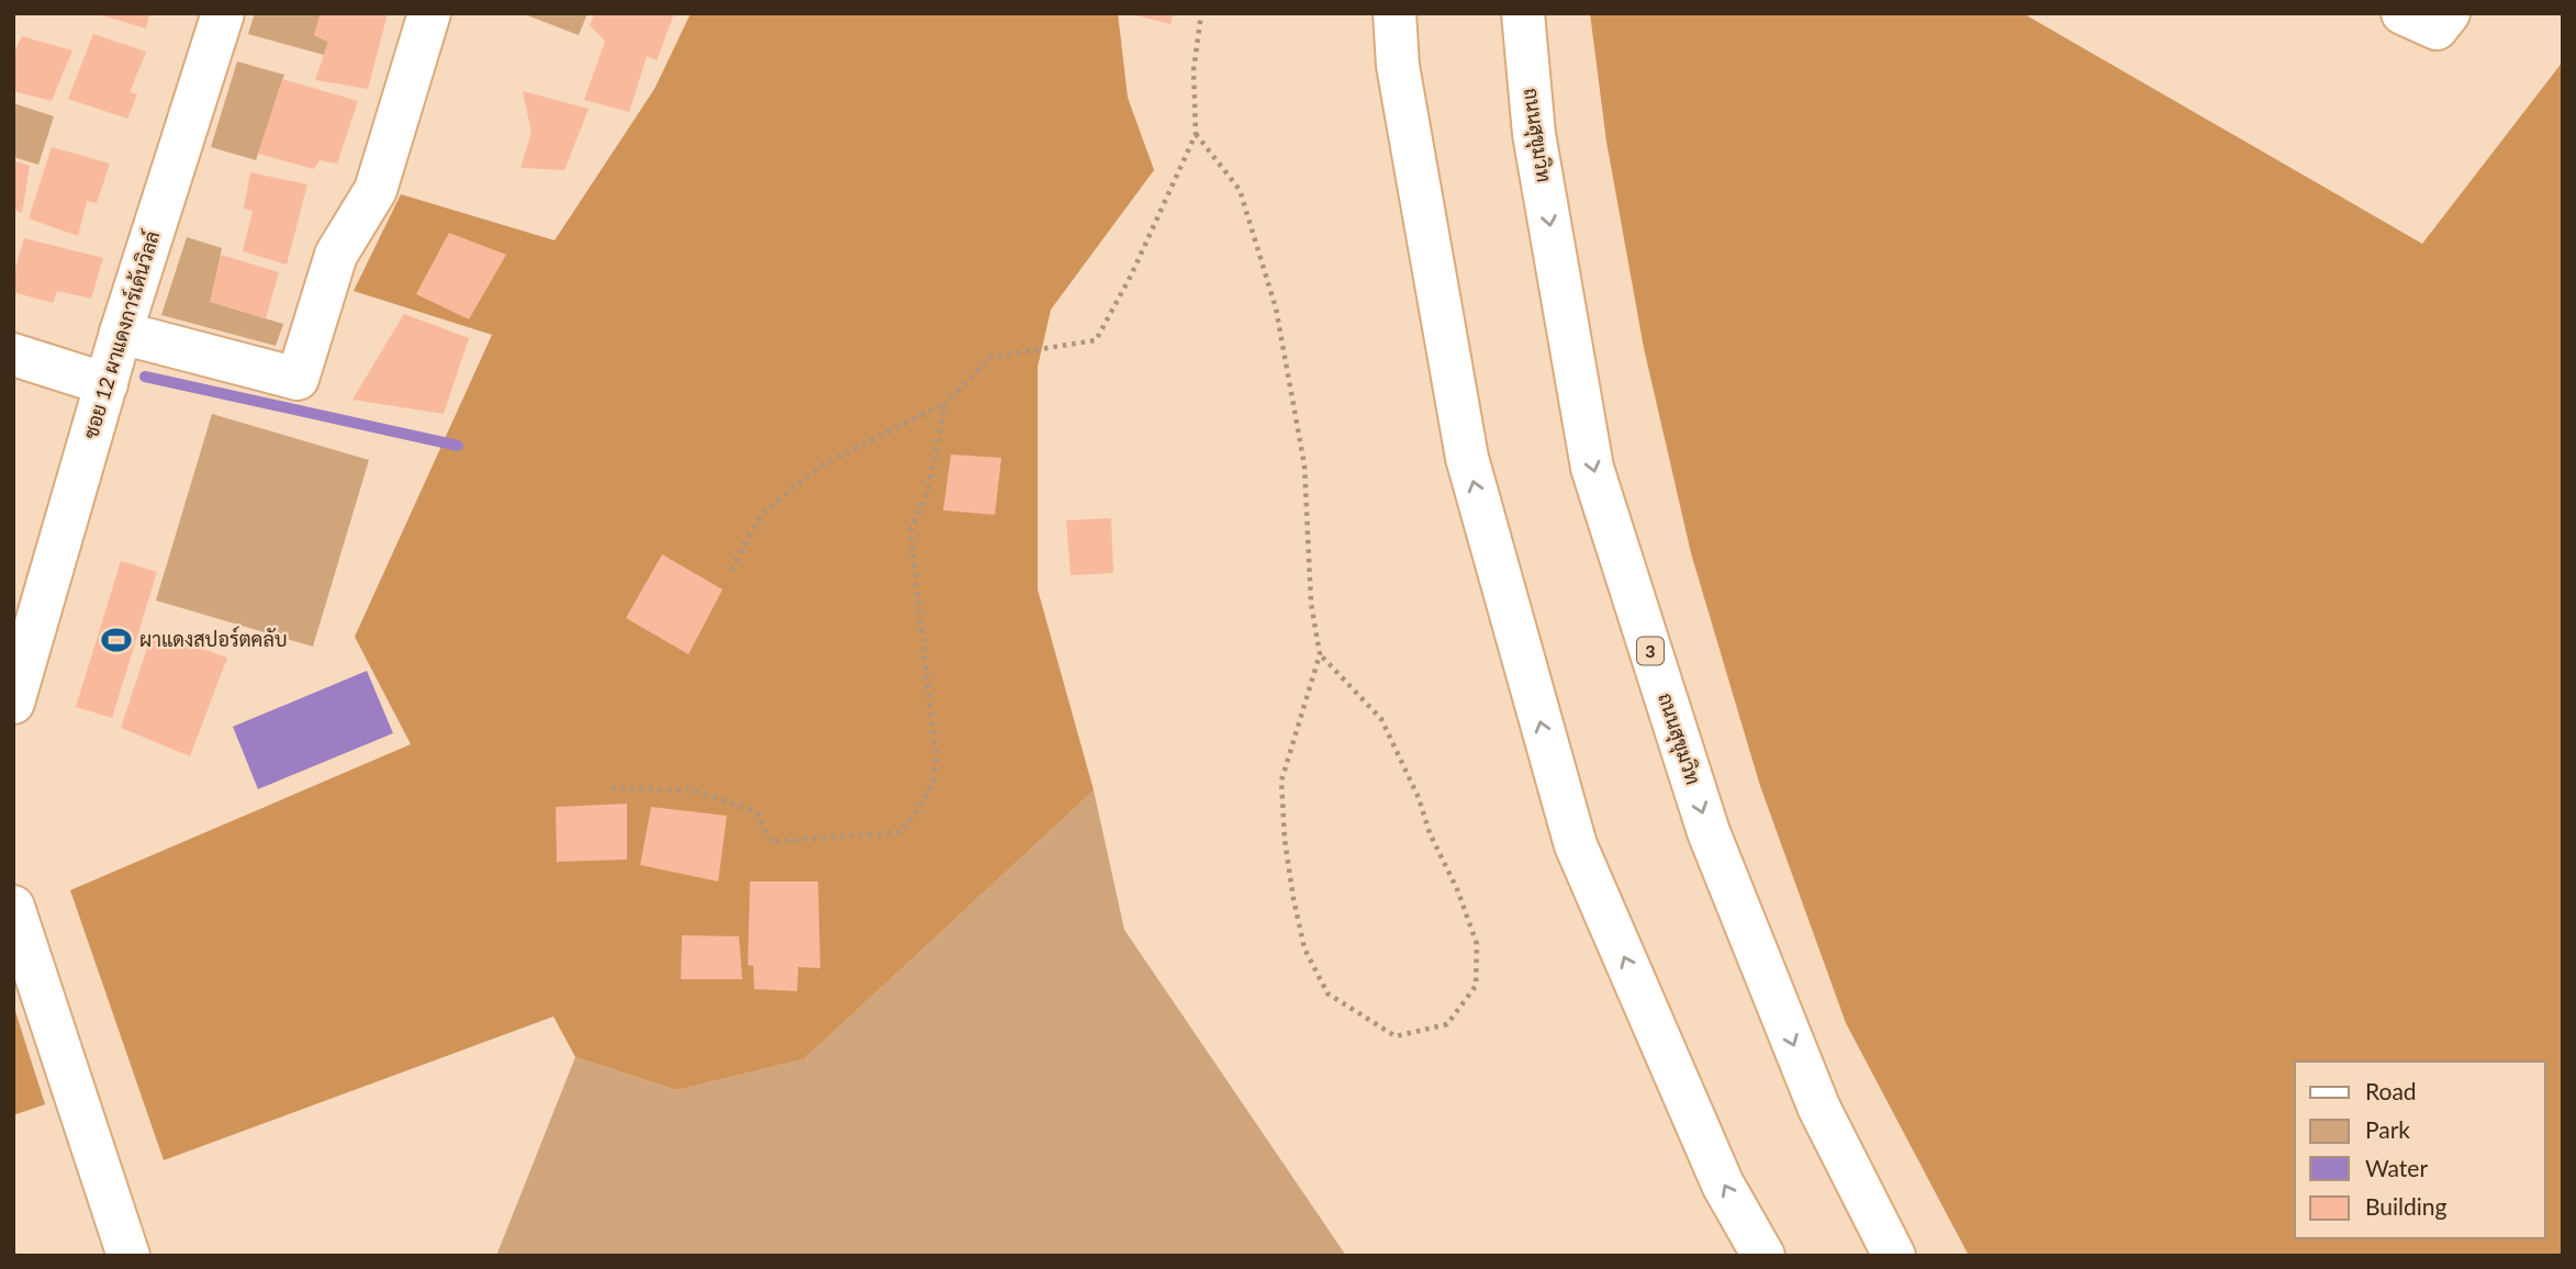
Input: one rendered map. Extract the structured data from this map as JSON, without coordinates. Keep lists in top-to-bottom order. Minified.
{"streets":{"main road":["ถนนสุขุมวิท","ซอย 12 ผาแดงการ์เด้นวิลล์","3"]},"places":{"sports":["ผาแดงสปอร์ตคลับ"]},"legend":["Road","Park","Water","Building"]}
